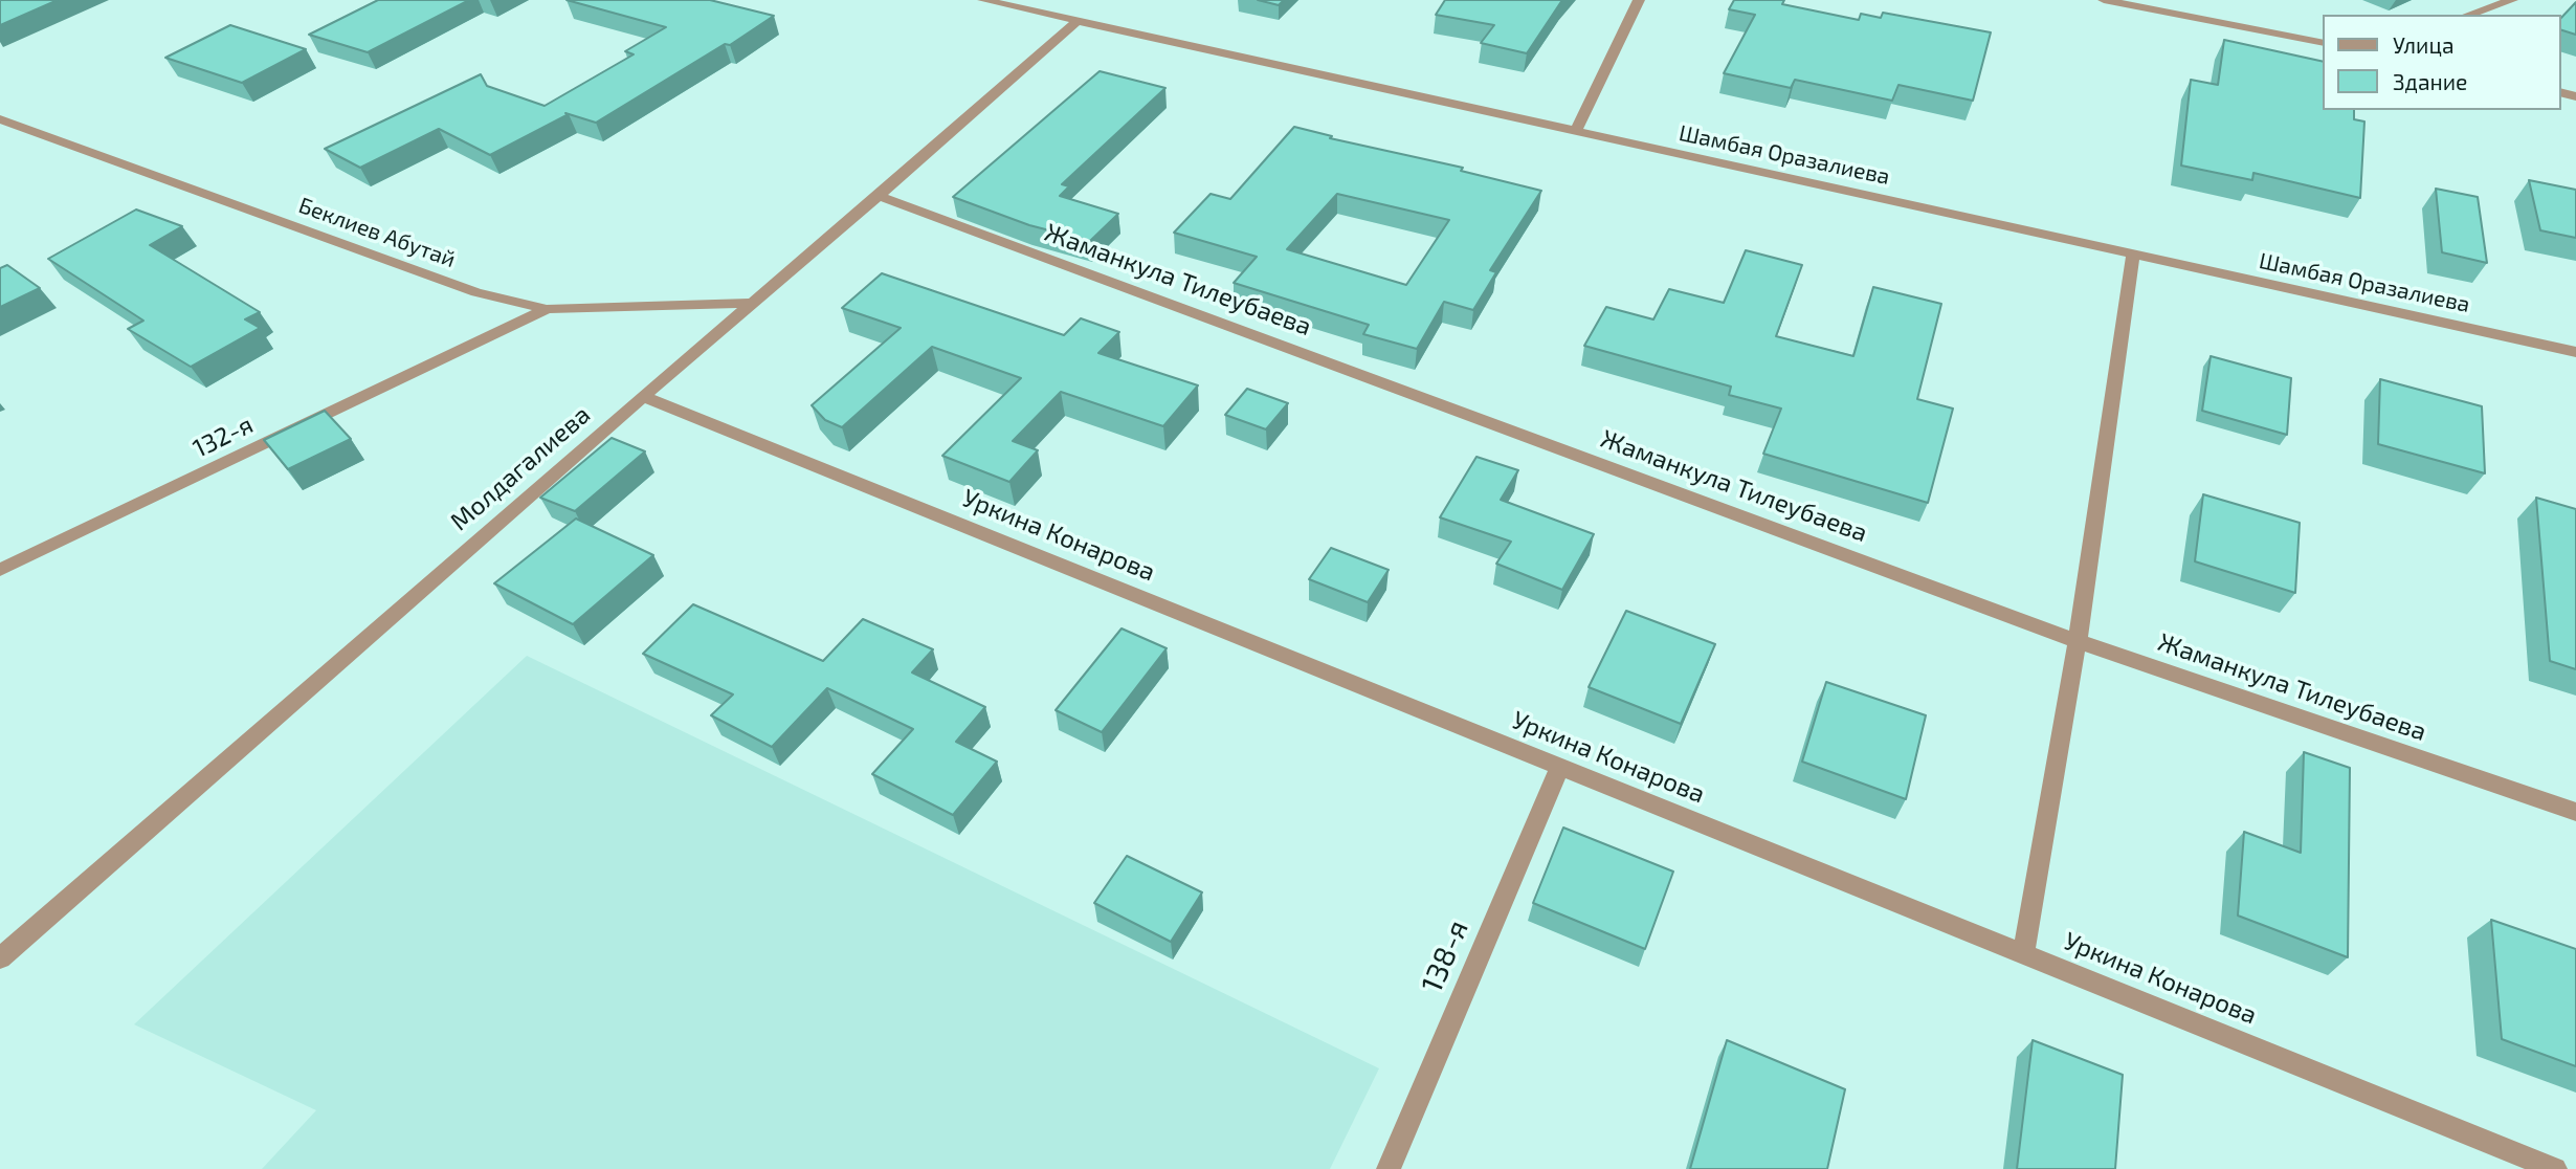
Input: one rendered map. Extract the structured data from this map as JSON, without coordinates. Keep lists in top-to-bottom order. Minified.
{"streets":{"street":["Шамбая Оразалиева","Беклиев Абутай","Жаманкула Тилеубаева","132-я","Молдагалиева","Уркина Конарова","138-я"]},"crossings":[["Шамбая Оразалиева","Молдагалиева"],["Беклиев Абутай","132-я"],["Беклиев Абутай","Молдагалиева"],["Жаманкула Тилеубаева","Молдагалиева"],["Молдагалиева","Уркина Конарова"],["Уркина Конарова","138-я"]],"legend":["Улица","Здание"]}
